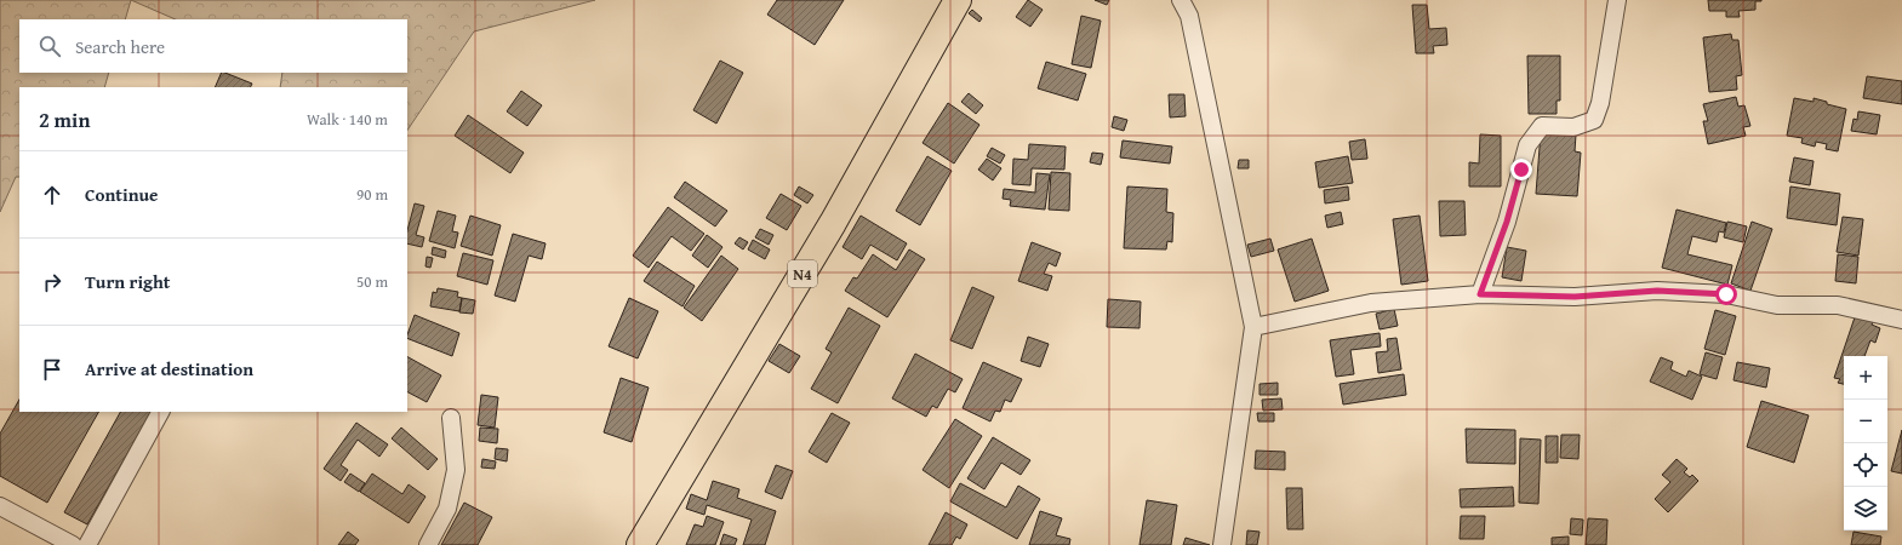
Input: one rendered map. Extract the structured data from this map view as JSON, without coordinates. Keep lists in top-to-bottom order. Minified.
{"streets":{"highway":["N4"]},"page":{"search":"Search here","heading":["2 min","Walk · 140 m"],"list":[["Continue","90 m"],["Turn right","50 m"],"Arrive at destination"],"map_buttons":["+","−"]}}
